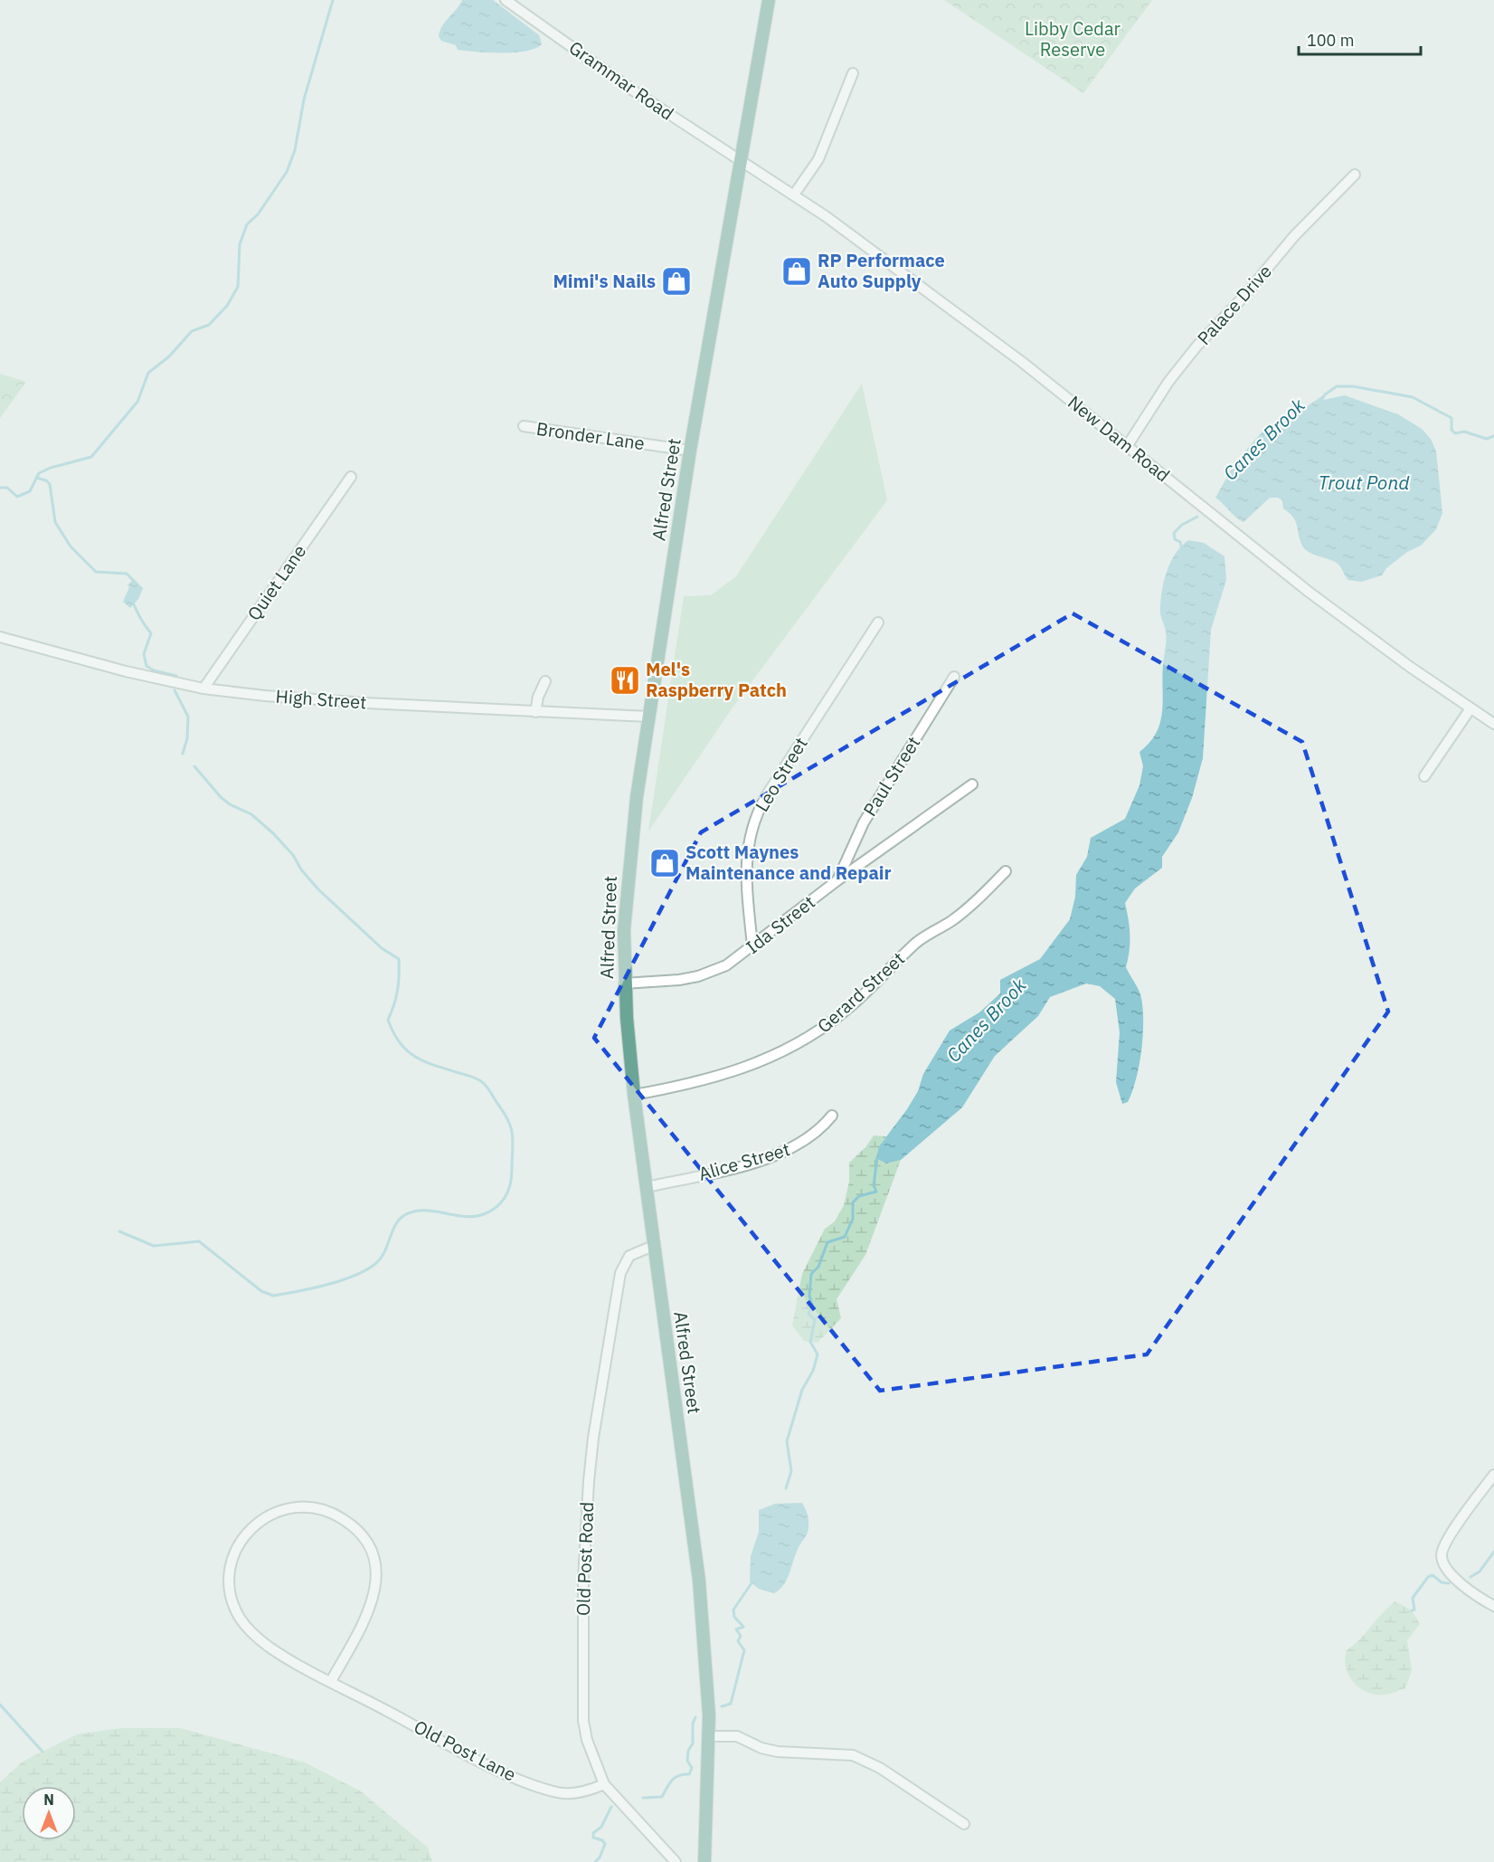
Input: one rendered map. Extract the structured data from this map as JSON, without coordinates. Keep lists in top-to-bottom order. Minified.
{"streets":{"main road":["Alfred Street"],"street":["Grammar Road","Palace Drive","Bronder Lane","New Dam Road","Quiet Lane","High Street","Leo Street","Paul Street","Ida Street","Gerard Street","Alice Street","Old Post Road","Old Post Lane"]},"crossings":[["Grammar Road","New Dam Road"],["Grammar Road","Alfred Street"],["Palace Drive","New Dam Road"],["Bronder Lane","Alfred Street"],["New Dam Road","Alfred Street"],["Alfred Street","High Street"],["Alfred Street","Ida Street"],["Alfred Street","Gerard Street"],["Alfred Street","Alice Street"],["Alfred Street","Old Post Road"],["Quiet Lane","High Street"],["Leo Street","Ida Street"],["Paul Street","Ida Street"],["Old Post Road","Old Post Lane"]],"water":["Canes Brook","Trout Pond"],"parks":["Libby Cedar Reserve"],"places":{"shop":["RP Performace Auto Supply","Mimi's Nails","Scott Maynes Maintenance and Repair"],"restaurant":["Mel's Raspberry Patch"]},"scale_bar":"100 m","north":"top"}
